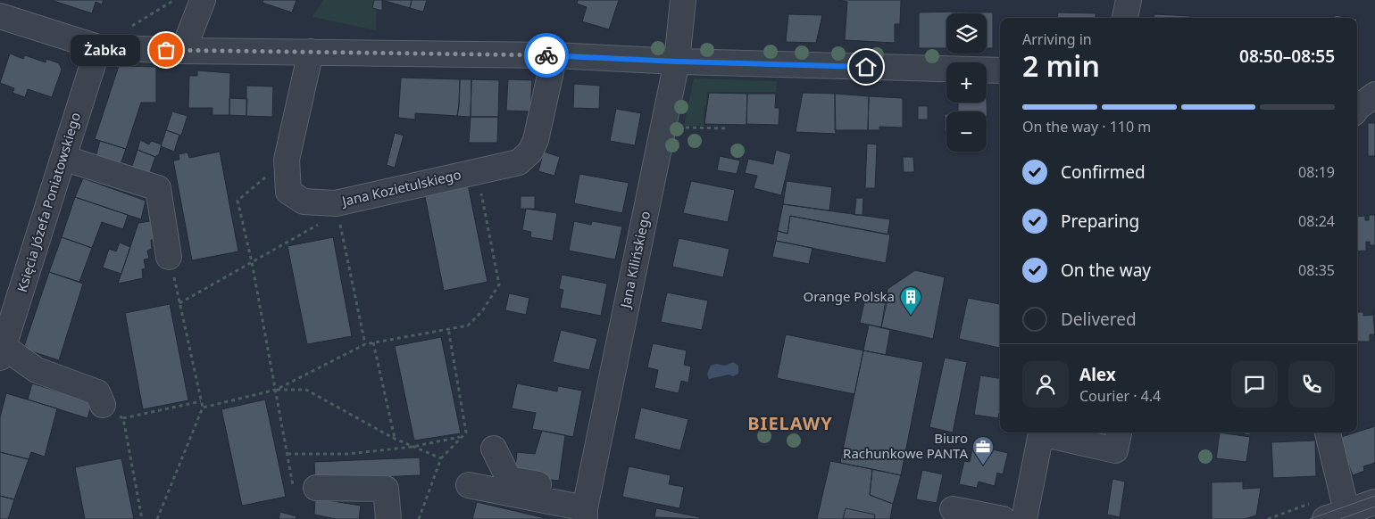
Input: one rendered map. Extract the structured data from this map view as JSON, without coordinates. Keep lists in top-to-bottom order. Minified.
{"streets":{"street":["Jana Kozietulskiego","Księcia Józefa Poniatowskiego","Jana Kilińskiego"]},"districts":["BIELAWY"],"places":{"other":["Żabka"],"building":["Orange Polska"],"office":["Biuro Rachunkowe PANTA"]},"page":{"map_buttons":["+","−"],"heading":["2 min","Arriving in","08:50–08:55"],"panel":["Alex","Courier · 4.4"],"bubble":"Żabka","bar":"On the way · 110 m","list":[["Confirmed","08:19"],["Preparing","08:24"],["On the way","08:35"],"Delivered"]}}
